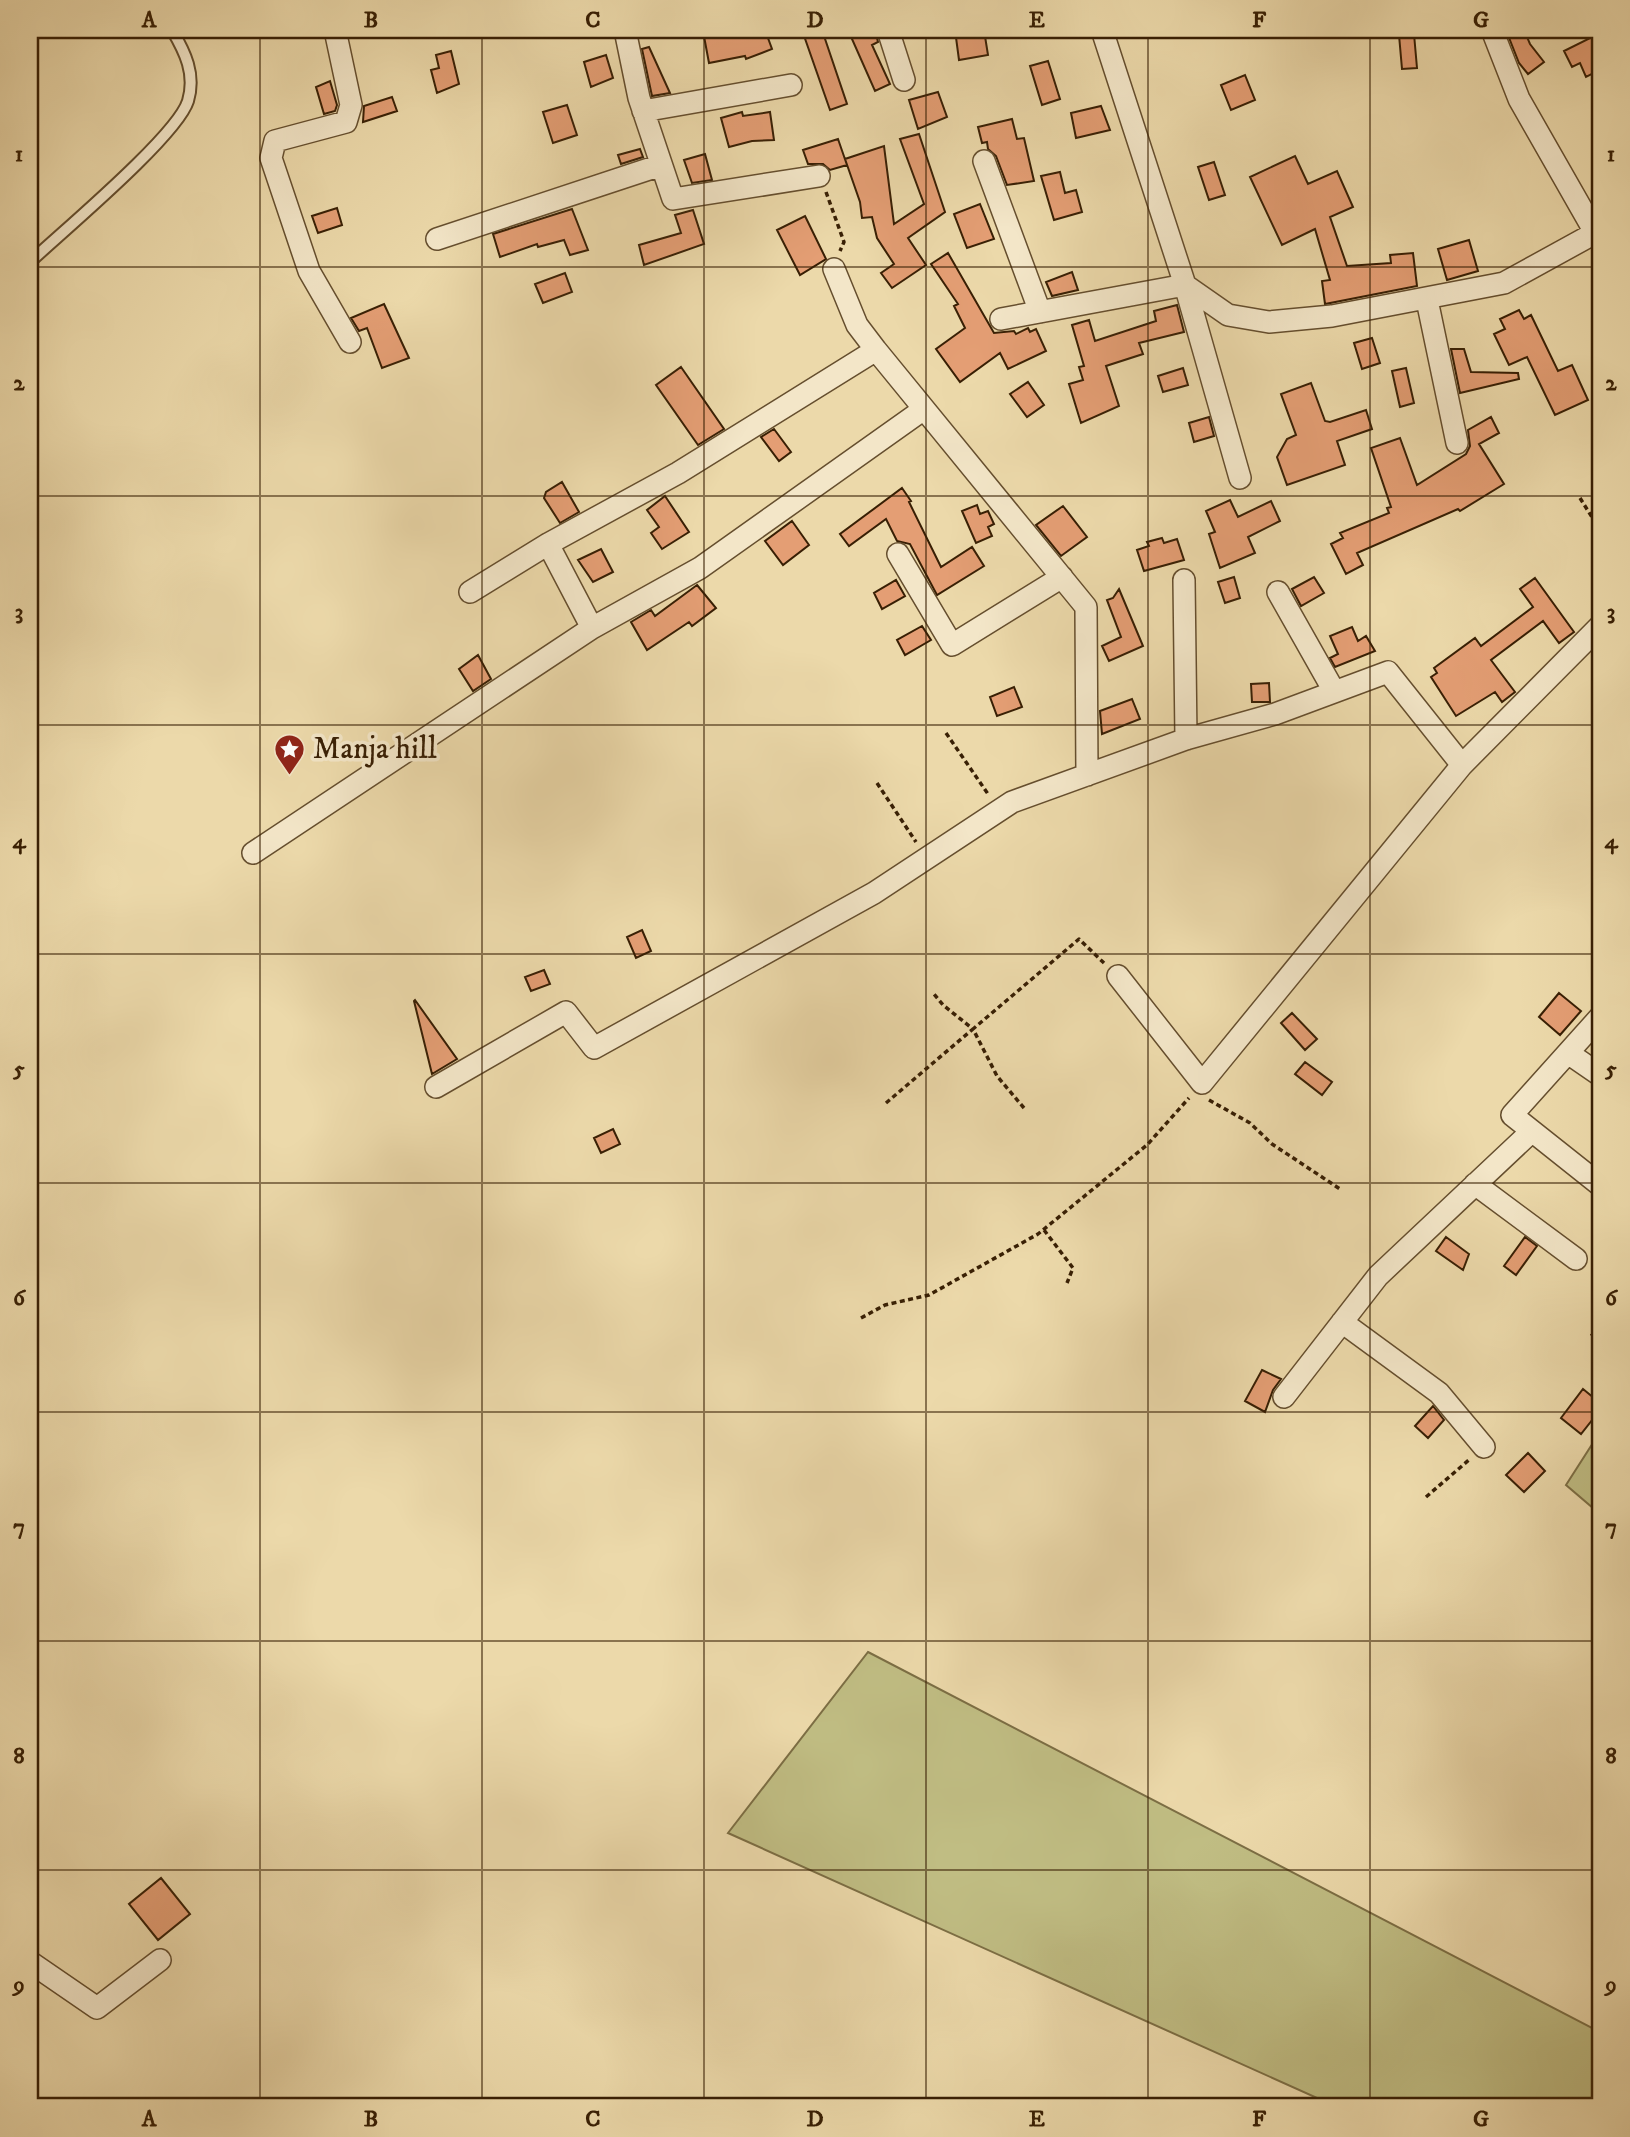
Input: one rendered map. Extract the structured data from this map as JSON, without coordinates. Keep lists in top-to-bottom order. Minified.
{"places":{"place":["Manja hill"]},"grid":{"columns":["A","B","C","D","E","F","G"],"rows":["1","2","3","4","5","6","7","8","9"]}}
